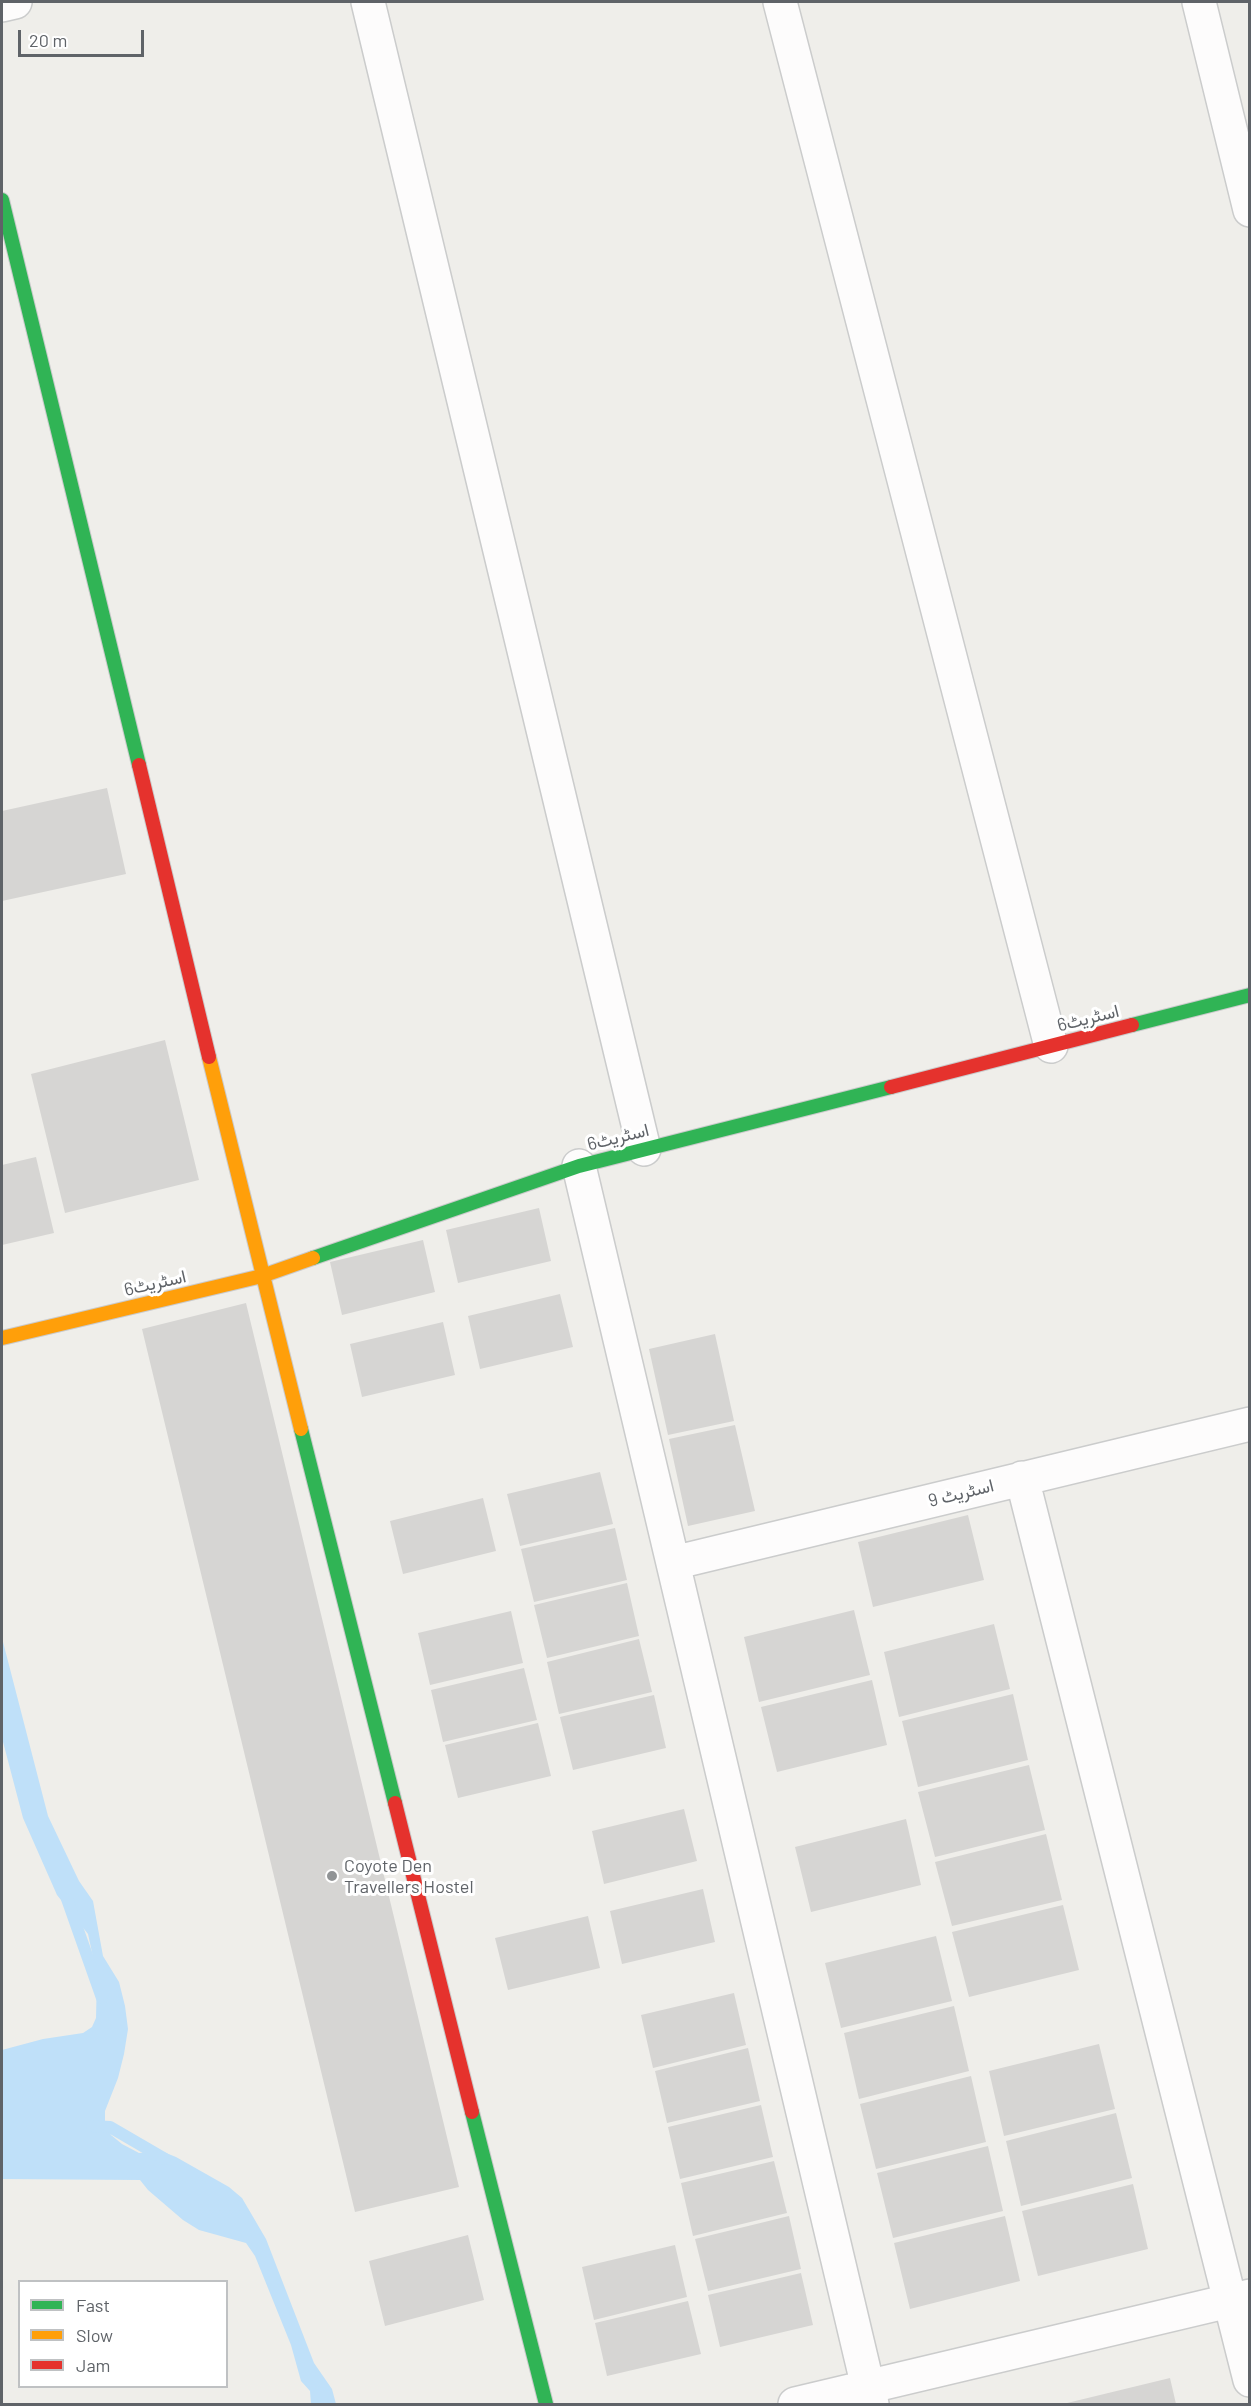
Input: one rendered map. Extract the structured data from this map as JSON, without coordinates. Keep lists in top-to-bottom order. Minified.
{"streets":{"street":["اسٹریٹ6","اسٹریٹ 9"]},"places":["Coyote Den Travellers Hostel"],"legend":["Fast","Slow","Jam"],"scale_bar":"20 m"}
